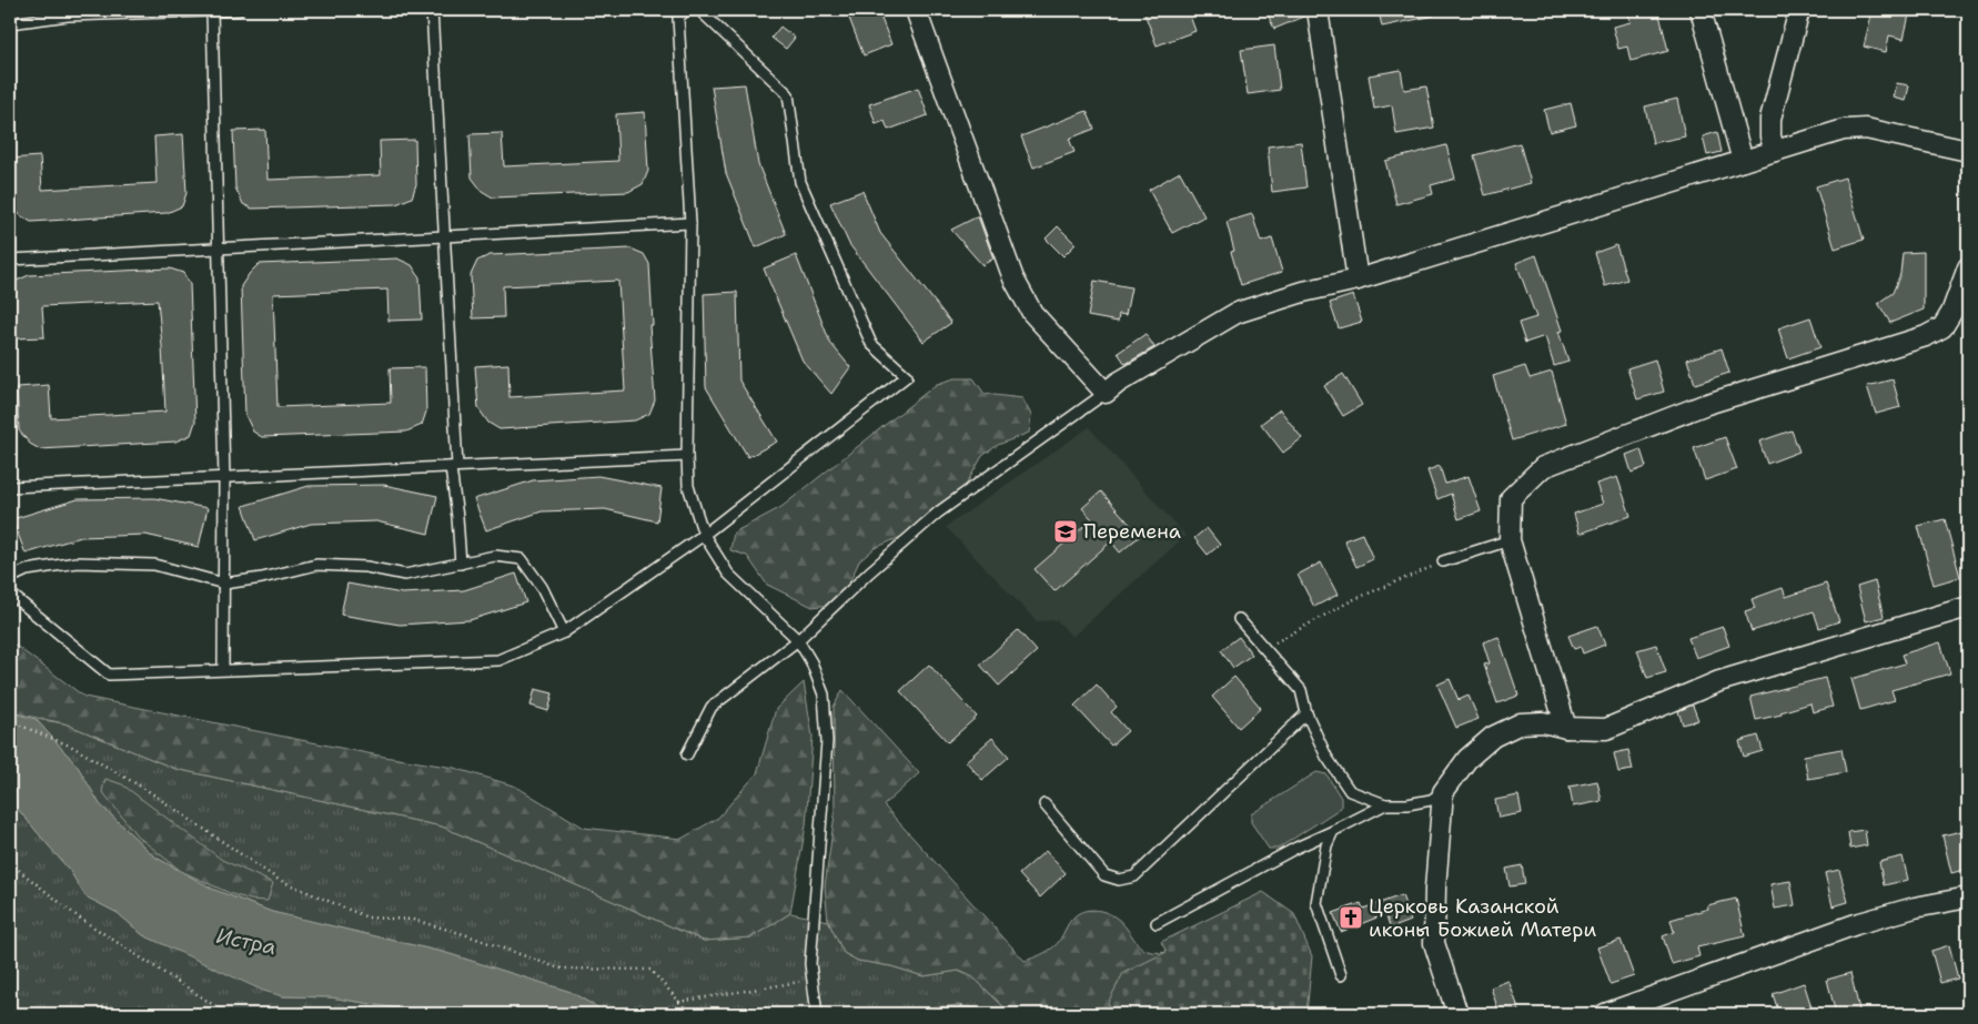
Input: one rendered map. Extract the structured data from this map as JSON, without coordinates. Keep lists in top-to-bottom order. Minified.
{"water":["Истра"],"places":{"school or university":["Перемена"],"church":["Церковь Казанской иконы Божией Матери"]}}
